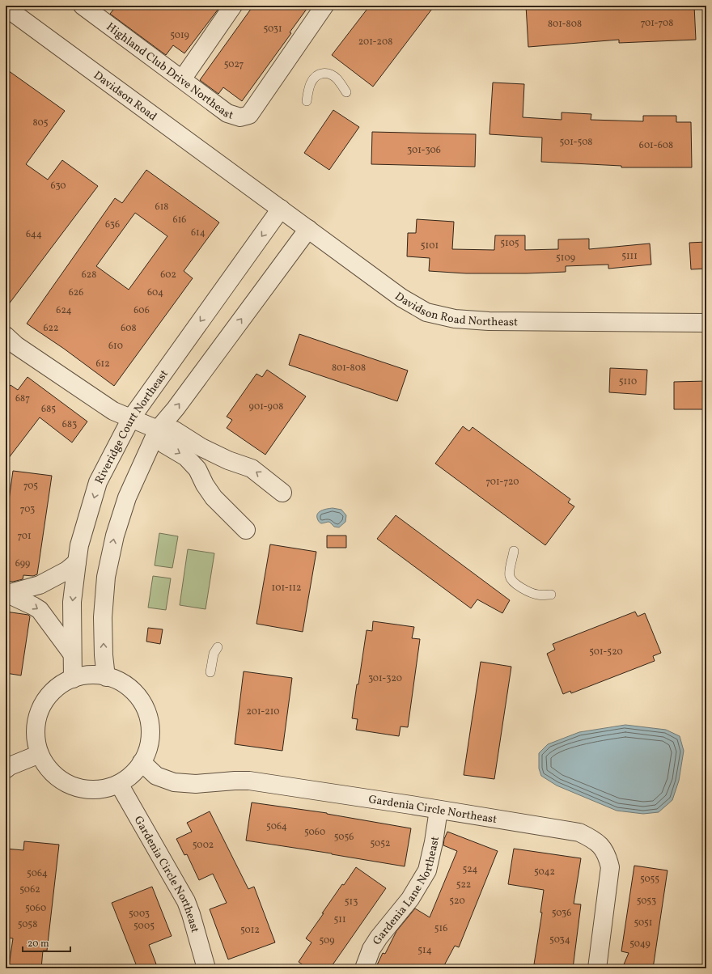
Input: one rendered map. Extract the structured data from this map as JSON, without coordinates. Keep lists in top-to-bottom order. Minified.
{"streets":{"street":["Highland Club Drive Northeast","Davidson Road","Davidson Road Northeast","Riveridge Court Northeast","Gardenia Circle Northeast","Gardenia Lane Northeast"]},"crossings":[["Davidson Road","Davidson Road Northeast"],["Davidson Road Northeast","Riveridge Court Northeast"],["Riveridge Court Northeast","Gardenia Circle Northeast"],["Gardenia Circle Northeast","Gardenia Lane Northeast"]],"house_numbers":["701-708","801-808","5031","5019","201-208","5027","805","501-508","601-608","301-306","630","618","616","636","614","644","5105","5101","5111","5109","628","602","626","604","624","606","622","608","610","612","801-808","5110","687","901-908","685","683","701-720","705","703","701","699","101-112","501-520","301-320","201-210","5064","5060","5056","5052","5002","524","5042","5064","5055","522","5062","520","5053","513","5060","5036","5003","511","5051","5058","5005","516","5012","5034","509","5049","514"],"scale_bar":"20 m"}
